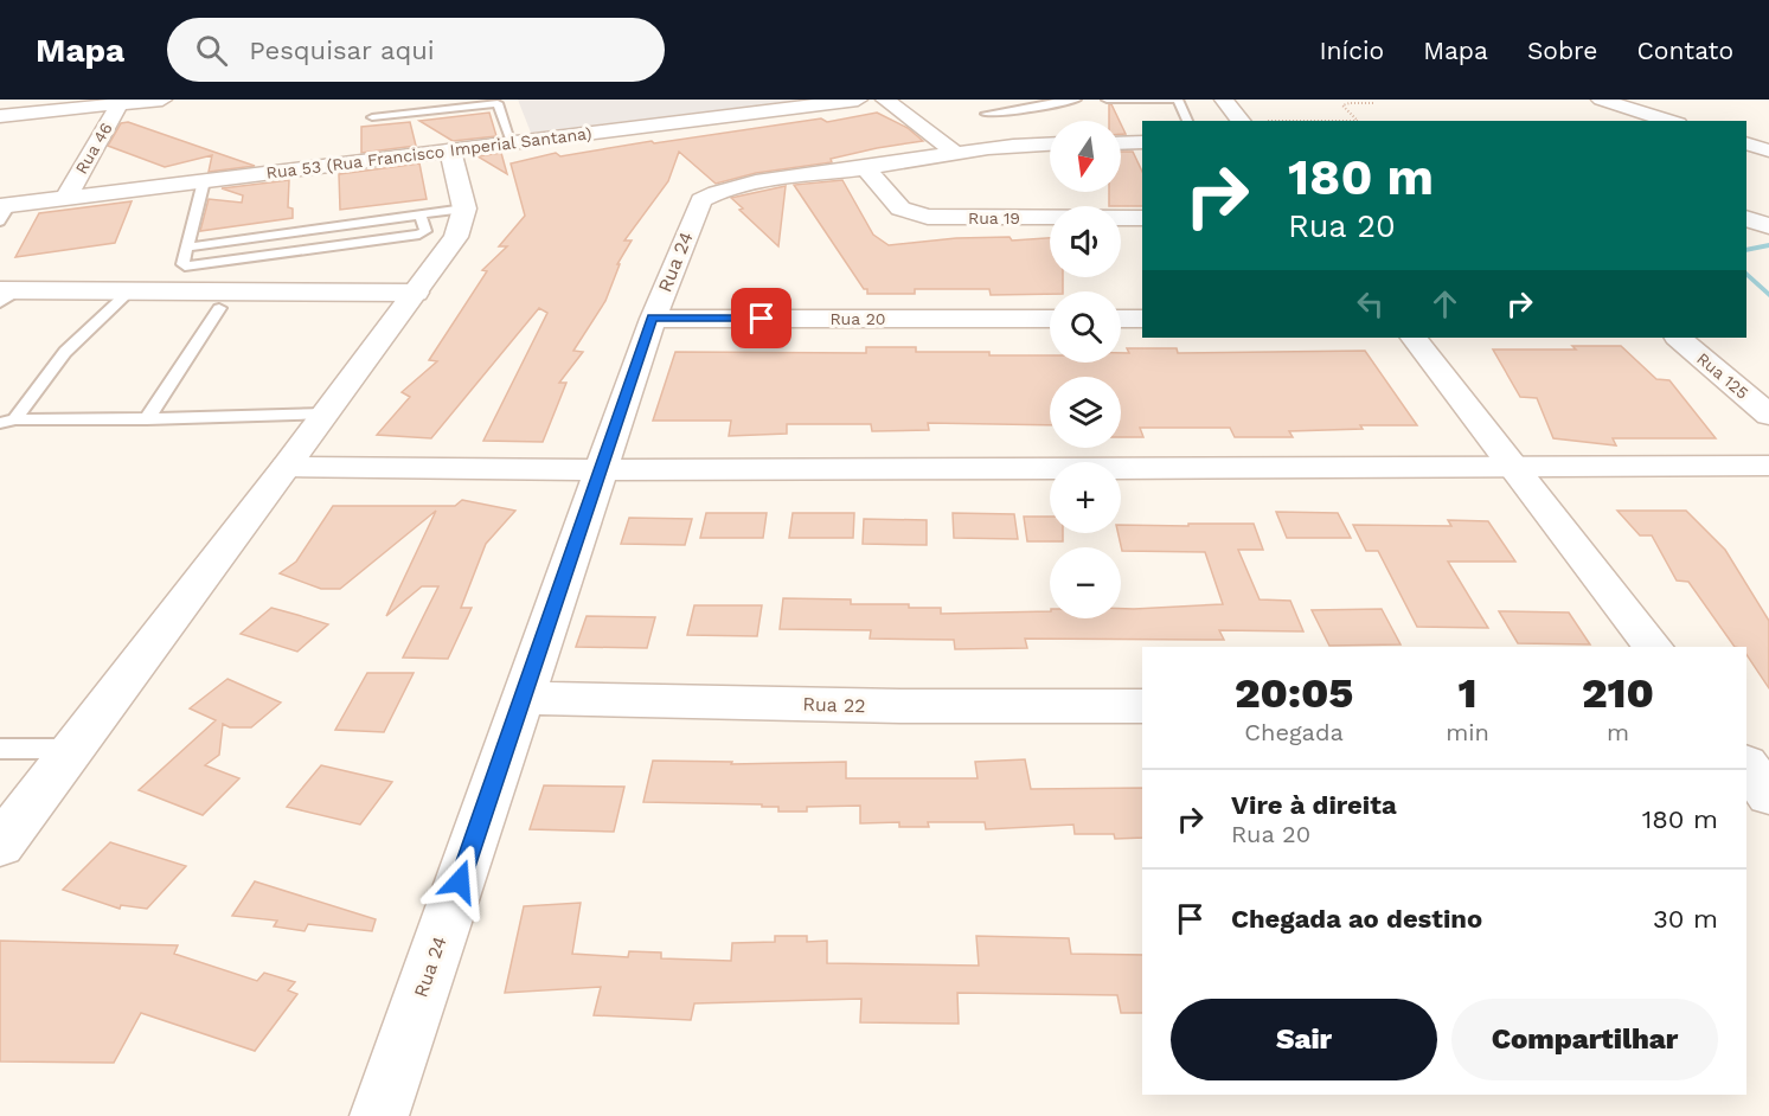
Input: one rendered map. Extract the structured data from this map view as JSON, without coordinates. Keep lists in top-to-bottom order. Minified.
{"streets":{"street":["Rua 46","Rua 53 (Rua Francisco Imperial Santana)","Rua 19","Rua 24","Rua 20","Rua 125","Rua 22"]},"crossings":[["Rua 46","Rua 53 (Rua Francisco Imperial Santana)"],["Rua 19","Rua 24"],["Rua 24","Rua 20"],["Rua 24","Rua 22"]],"north":"bottom","page":{"header":"Mapa","search":"Pesquisar aqui","nav":["Início","Mapa","Sobre","Contato"],"map_buttons":["+","−"],"turn":["180 m","Rua 20"],"eta":["20:05","Chegada","1","min","210","m"],"list":[{"name":"Vire à direita","note":"Rua 20","value":"180 m"},{"name":"Chegada ao destino","value":"30 m"}],"buttons":["Sair","Compartilhar"]}}
